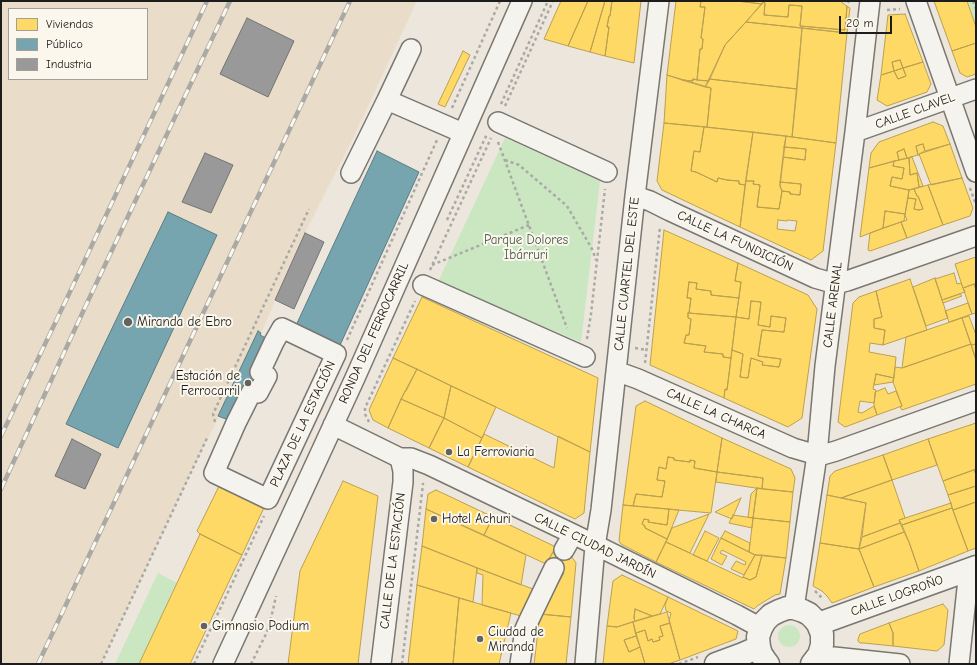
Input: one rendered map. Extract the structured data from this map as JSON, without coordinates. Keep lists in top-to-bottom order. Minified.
{"streets":{"main road":["CALLE LOGROÑO"],"street":["CALLE CLAVEL","CALLE LA FUNDICIÓN","CALLE CUARTEL DEL ESTE","CALLE ARENAL","RONDA DEL FERROCARRIL","CALLE LA CHARCA","PLAZA DE LA ESTACIÓN","CALLE CIUDAD JARDÍN","CALLE DE LA ESTACIÓN"]},"crossings":[["CALLE CLAVEL","CALLE ARENAL"],["CALLE LA FUNDICIÓN","CALLE CUARTEL DEL ESTE"],["CALLE LA FUNDICIÓN","CALLE ARENAL"],["CALLE CUARTEL DEL ESTE","CALLE LA CHARCA"],["CALLE CUARTEL DEL ESTE","CALLE CIUDAD JARDÍN"],["CALLE ARENAL","CALLE LA CHARCA"],["CALLE CIUDAD JARDÍN","CALLE DE LA ESTACIÓN"]],"parks":["Parque Dolores Ibárruri"],"places":["Miranda de Ebro","Estación de Ferrocarril","La Ferroviaria","Hotel Achuri","Gimnasio Podium","Ciudad de Miranda"],"legend":["Viviendas","Público","Industria"],"scale_bar":"20 m"}
